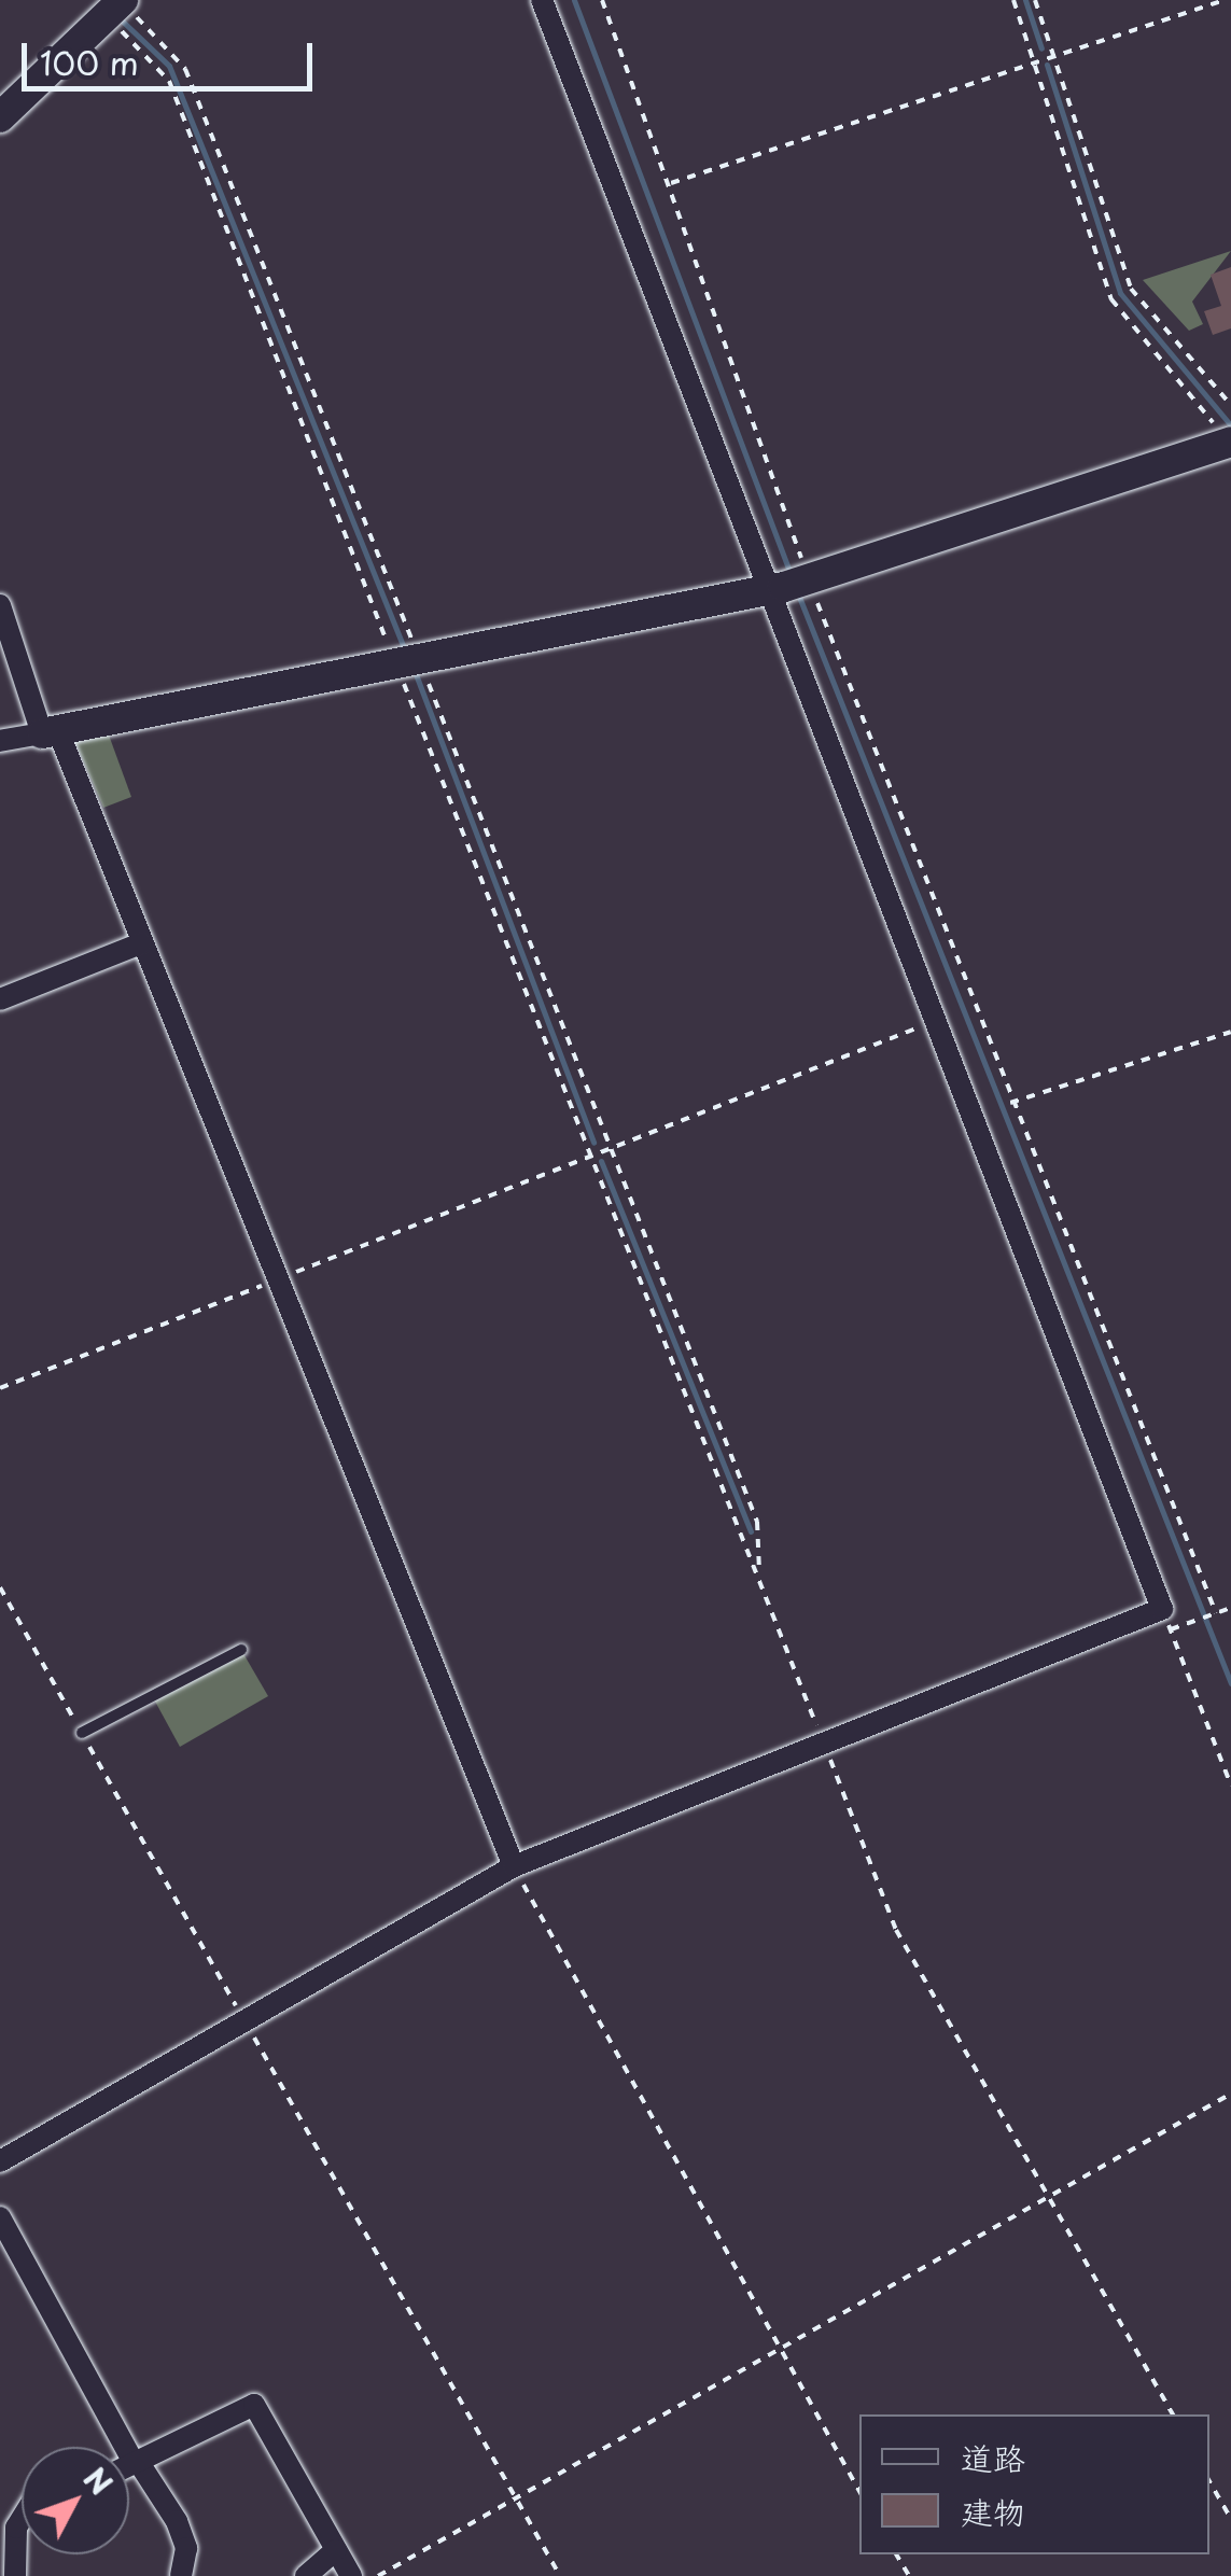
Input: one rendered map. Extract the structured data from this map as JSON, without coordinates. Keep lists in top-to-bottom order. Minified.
{"legend":["道路","建物"],"scale_bar":"100 m","north":"top right"}
